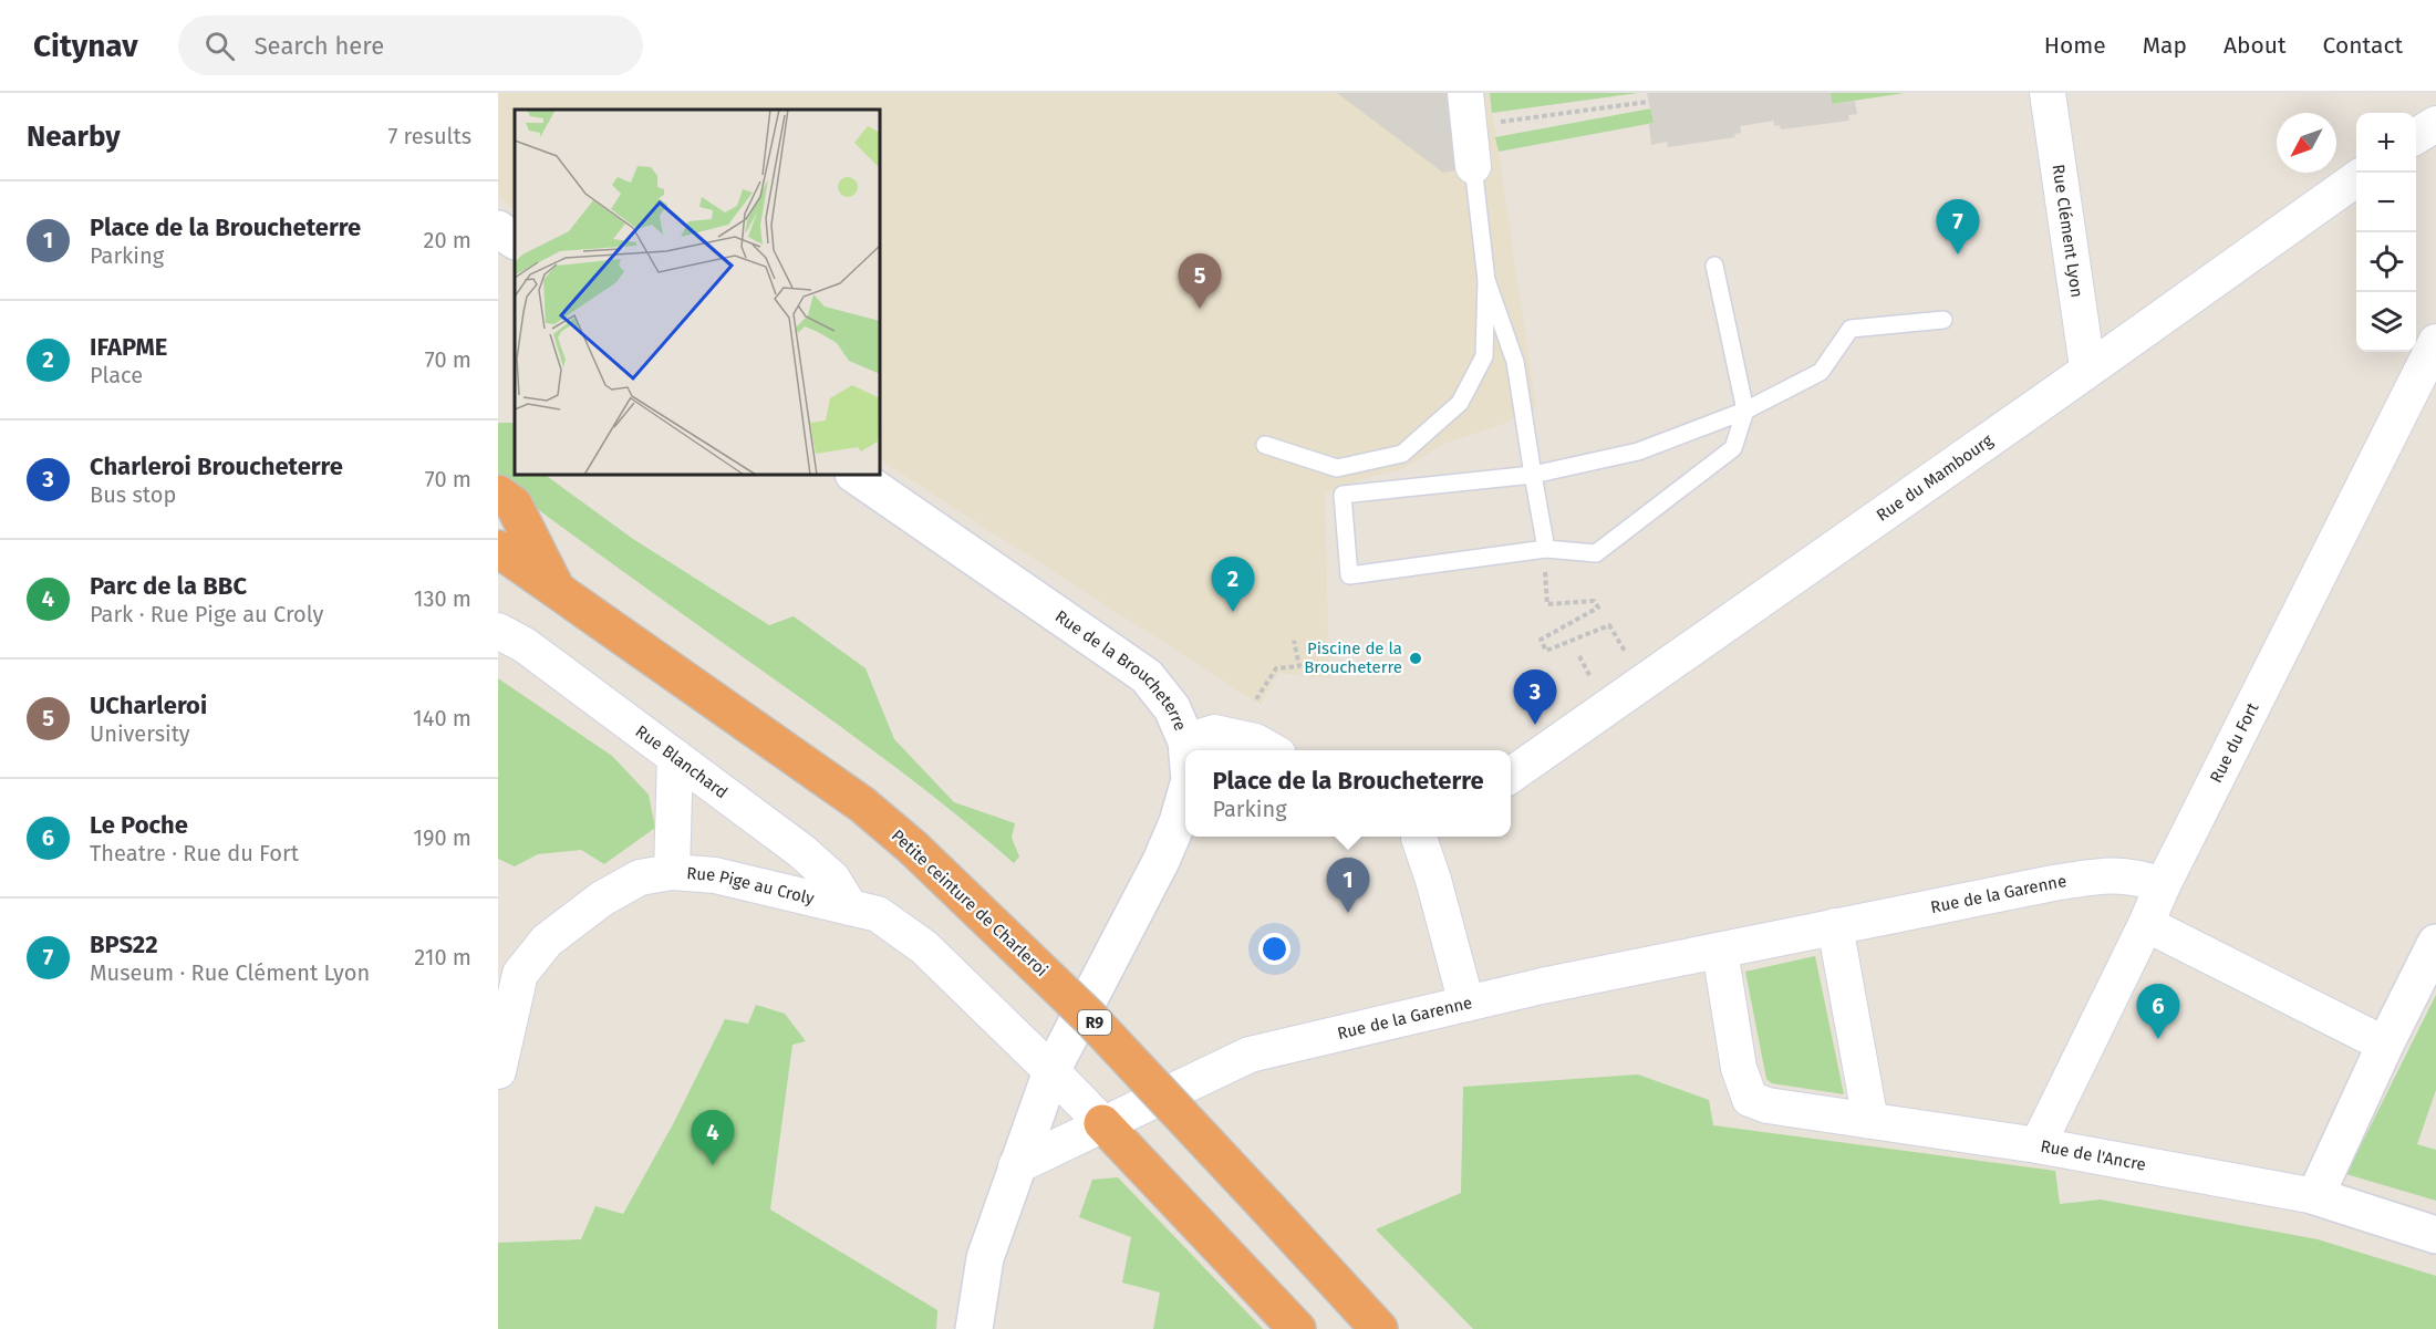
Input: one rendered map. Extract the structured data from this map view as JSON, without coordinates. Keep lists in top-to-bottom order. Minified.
{"streets":{"highway":["Petite ceinture de Charleroi","R9"],"main road":["Rue de la Broucheterre","Rue de l'Ancre"],"street":["Rue Clément Lyon","Rue du Mambourg","Rue du Fort","Rue Blanchard","Rue Pige au Croly","Rue de la Garenne"]},"crossings":[["Rue Clément Lyon","Rue du Mambourg"],["Rue de la Broucheterre","Rue Pige au Croly"],["Rue de la Broucheterre","Rue de la Garenne"],["Rue du Fort","Rue de la Garenne"],["Rue du Fort","Rue de l'Ancre"],["Rue Blanchard","Rue Pige au Croly"],["Rue Pige au Croly","Rue de la Garenne"]],"places":["Piscine de la Broucheterre"],"north":"bottom left","page":{"header":"Citynav","search":"Search here","nav":["Home","Map","About","Contact"],"heading":["Nearby","7 results"],"map_buttons":["+","−"],"list":[{"mark":"1","name":"Place de la Broucheterre","note":"Parking","value":"20 m"},{"mark":"2","name":"IFAPME","note":"Place","value":"70 m"},{"mark":"3","name":"Charleroi Broucheterre","note":"Bus stop","value":"70 m"},{"mark":"4","name":"Parc de la BBC","note":"Park · Rue Pige au Croly","value":"130 m"},{"mark":"5","name":"UCharleroi","note":"University","value":"140 m"},{"mark":"6","name":"Le Poche","note":"Theatre · Rue du Fort","value":"190 m"},{"mark":"7","name":"BPS22","note":"Museum · Rue Clément Lyon","value":"210 m"}],"pins":["7","5","2","3","1","6","4"],"popup":["Place de la Broucheterre","Parking"]}}
